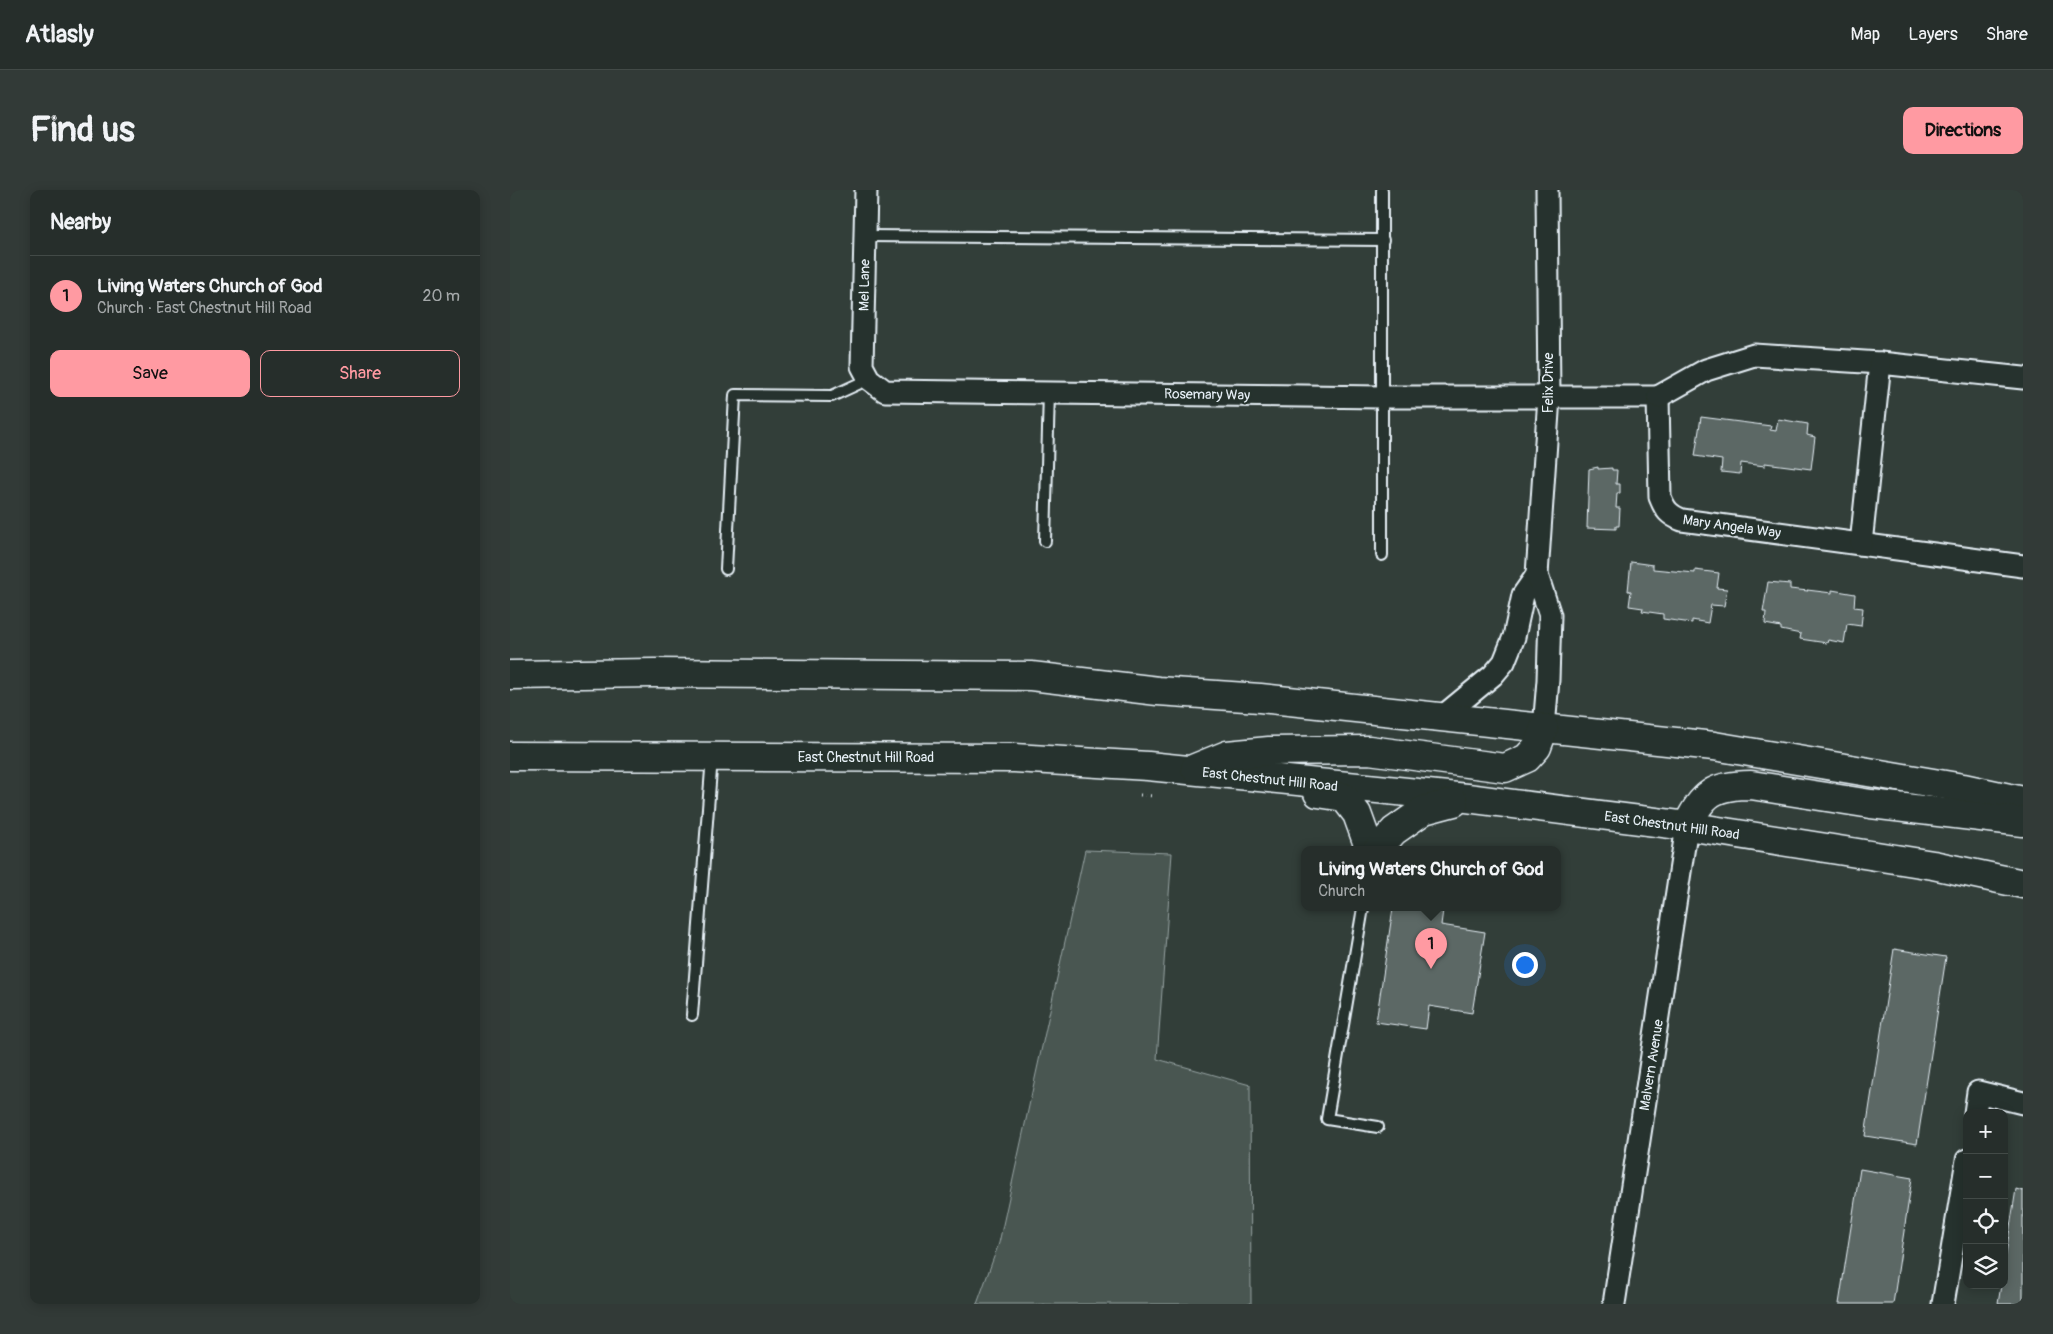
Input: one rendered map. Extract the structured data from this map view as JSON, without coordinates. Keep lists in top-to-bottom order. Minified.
{"streets":{"main road":["East Chestnut Hill Road"],"street":["Mel Lane","Felix Drive","Rosemary Way","Mary Angela Way","Malvern Avenue"]},"crossings":[["Mel Lane","Rosemary Way"],["Felix Drive","Rosemary Way"],["East Chestnut Hill Road","Malvern Avenue"]],"page":{"header":"Atlasly","nav":["Map","Layers","Share"],"buttons":["Directions",["Save","Share"]],"title":"Find us","heading":"Nearby","list":[{"mark":"1","name":"Living Waters Church of God","note":"Church · East Chestnut Hill Road","value":"20 m"}],"popup":["Living Waters Church of God","Church"],"pins":"1","map_buttons":["+","−"]}}
